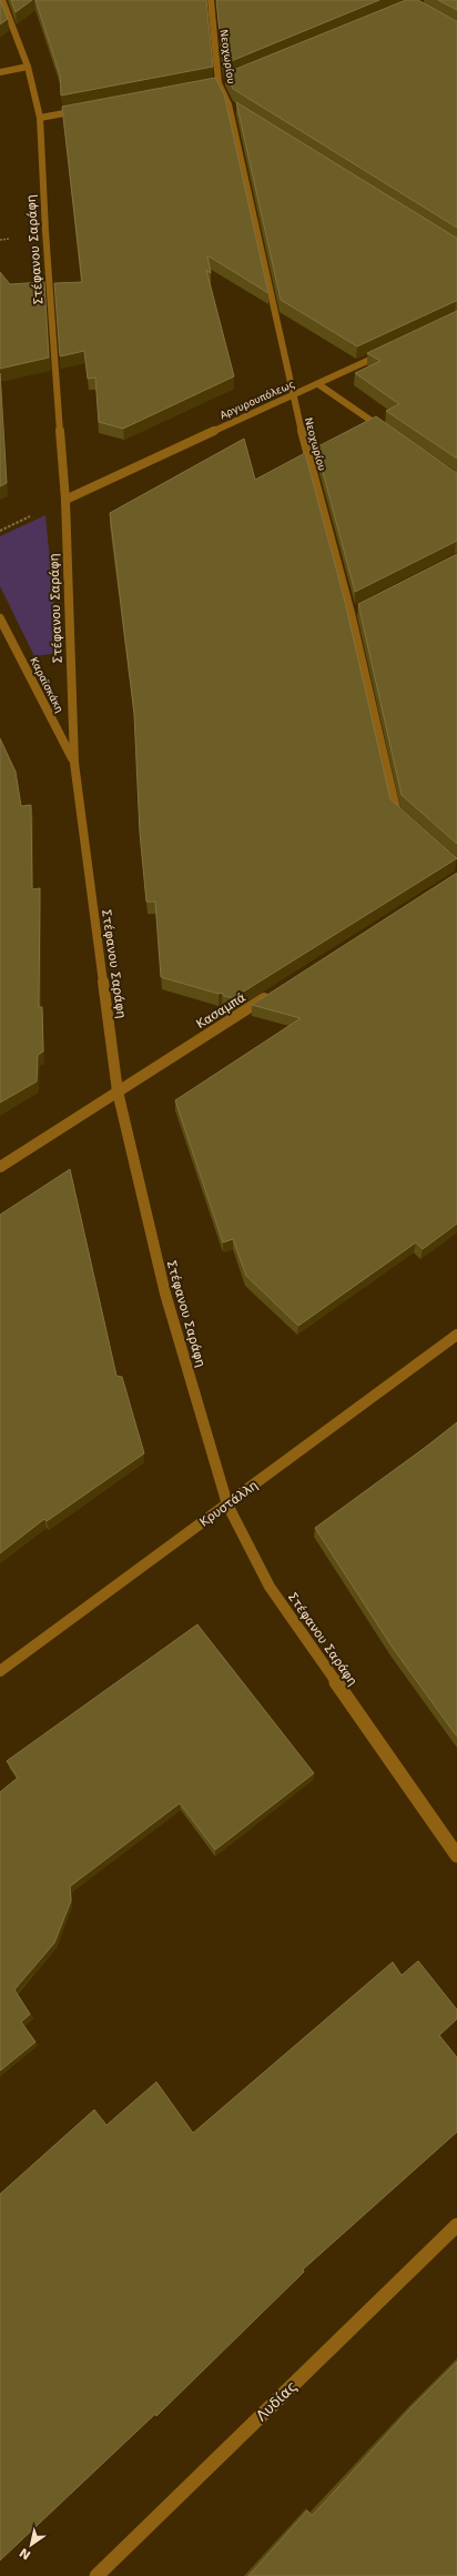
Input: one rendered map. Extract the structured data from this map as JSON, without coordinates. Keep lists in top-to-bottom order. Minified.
{"streets":{"street":["Νεοχωρίου","Στέφανου Σαράφη","Αργυρουπόλεως","Καραϊσκάκη","Κασαμπά","Κρυστάλλη","Λυδίας"]},"crossings":[["Νεοχωρίου","Αργυρουπόλεως"],["Στέφανου Σαράφη","Αργυρουπόλεως"],["Στέφανου Σαράφη","Καραϊσκάκη"],["Στέφανου Σαράφη","Κασαμπά"],["Στέφανου Σαράφη","Κρυστάλλη"]],"north":"bottom left"}
